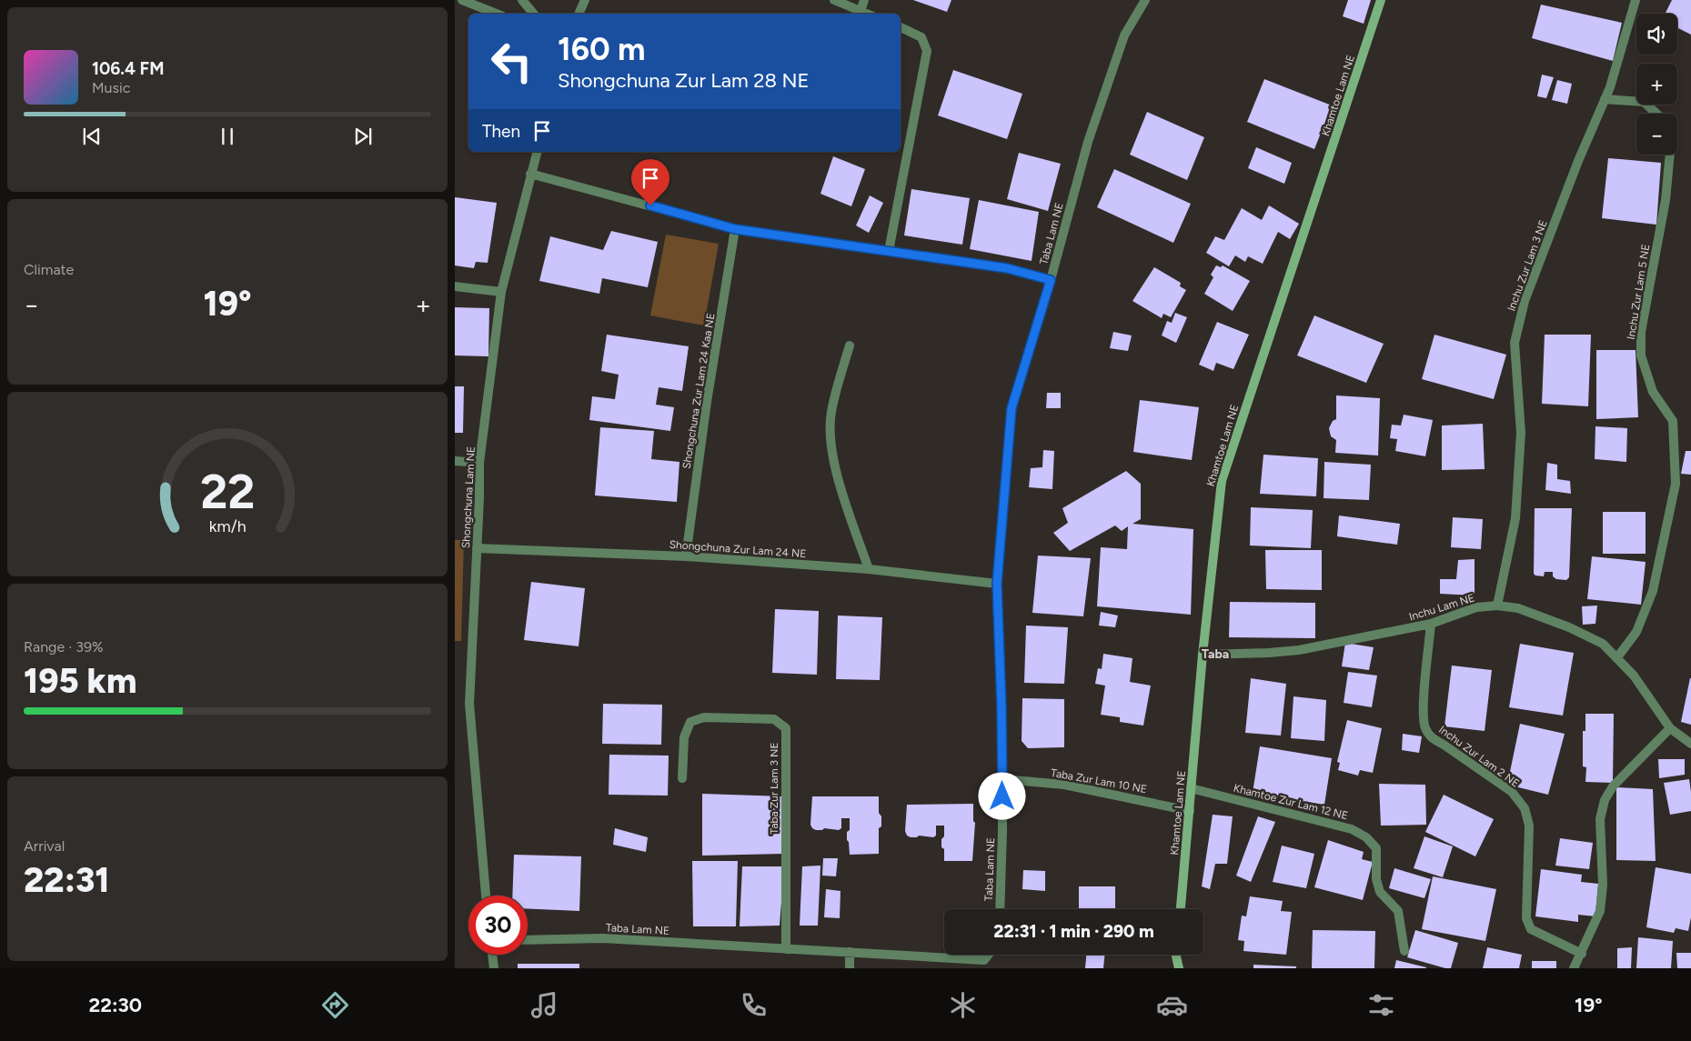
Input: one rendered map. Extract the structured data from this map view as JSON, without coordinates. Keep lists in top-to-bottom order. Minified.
{"streets":{"main road":["Khamtoe Lam NE"],"street":["Taba Lam NE","Inchu Zur Lam 3 NE","Inchu Zur Lam 5 NE","Shongchuna Zur Lam 24 Kaa NE","Shongchuna Lam NE","Shongchuna Zur Lam 24 NE","Inchu Lam NE","Inchu Zur Lam 2 NE","Taba Zur Lam 10 NE","Taba Zur Lam 3 NE","Khamtoe Zur Lam 12 NE"]},"crossings":[["Khamtoe Lam NE","Inchu Lam NE"],["Khamtoe Lam NE","Taba Zur Lam 10 NE"],["Khamtoe Lam NE","Khamtoe Zur Lam 12 NE"],["Taba Lam NE","Shongchuna Zur Lam 24 NE"],["Taba Lam NE","Taba Zur Lam 10 NE"],["Taba Lam NE","Taba Zur Lam 3 NE"],["Inchu Zur Lam 3 NE","Inchu Lam NE"],["Inchu Zur Lam 5 NE","Inchu Lam NE"],["Shongchuna Zur Lam 24 Kaa NE","Shongchuna Zur Lam 24 NE"],["Shongchuna Lam NE","Shongchuna Zur Lam 24 NE"],["Inchu Lam NE","Inchu Zur Lam 2 NE"]],"districts":["Taba"],"page":{"map_buttons":["+","−"],"turn":["160 m","Shongchuna Zur Lam 28 NE"],"song":["106.4 FM","Music"],"then":"Then","tile":["Climate",["Range · 39%","195 km"],["Arrival","22:31"]],"heat":["−","19°","+"],"limit":"30","trip":"22:31 · 1 min · 290 m","tabs":["22:30","19°"],"gauge":["22","km/h"]}}
